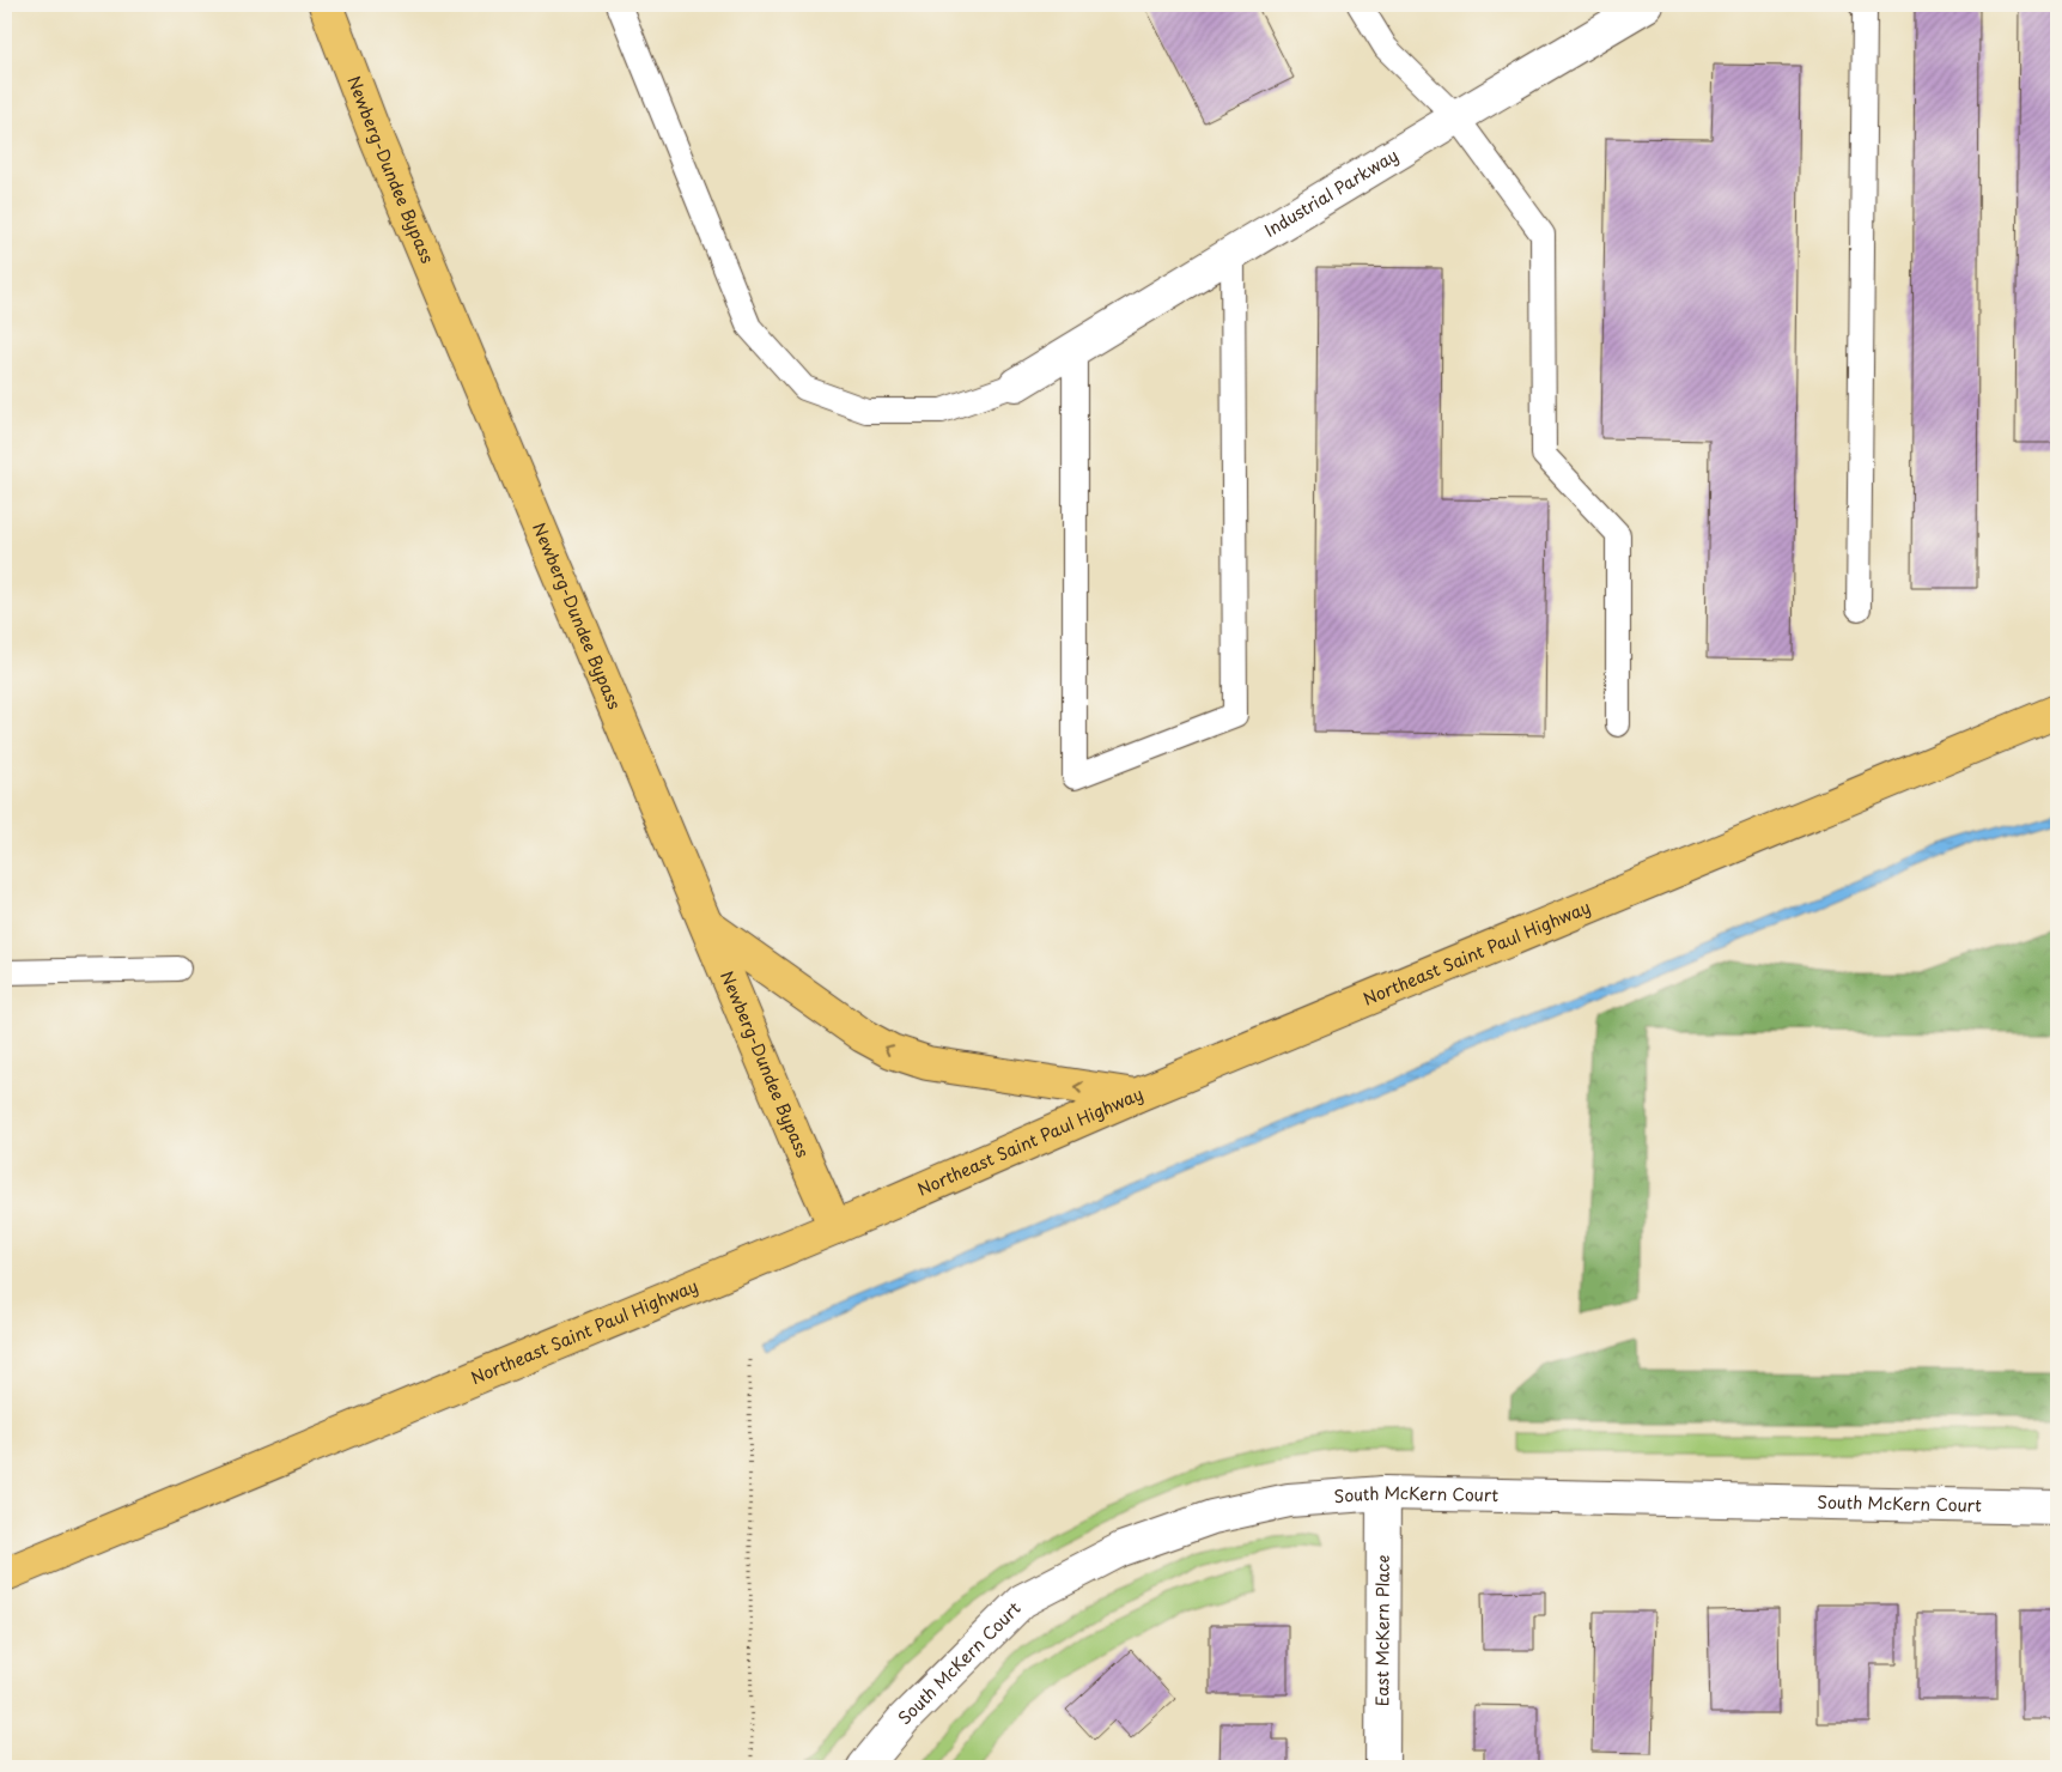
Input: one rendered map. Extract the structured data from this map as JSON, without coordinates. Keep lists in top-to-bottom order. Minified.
{"streets":{"highway":["Newberg-Dundee Bypass","Northeast Saint Paul Highway"],"street":["Industrial Parkway","South McKern Court","East McKern Place"]},"crossings":[["Newberg-Dundee Bypass","Northeast Saint Paul Highway"],["South McKern Court","East McKern Place"]]}
